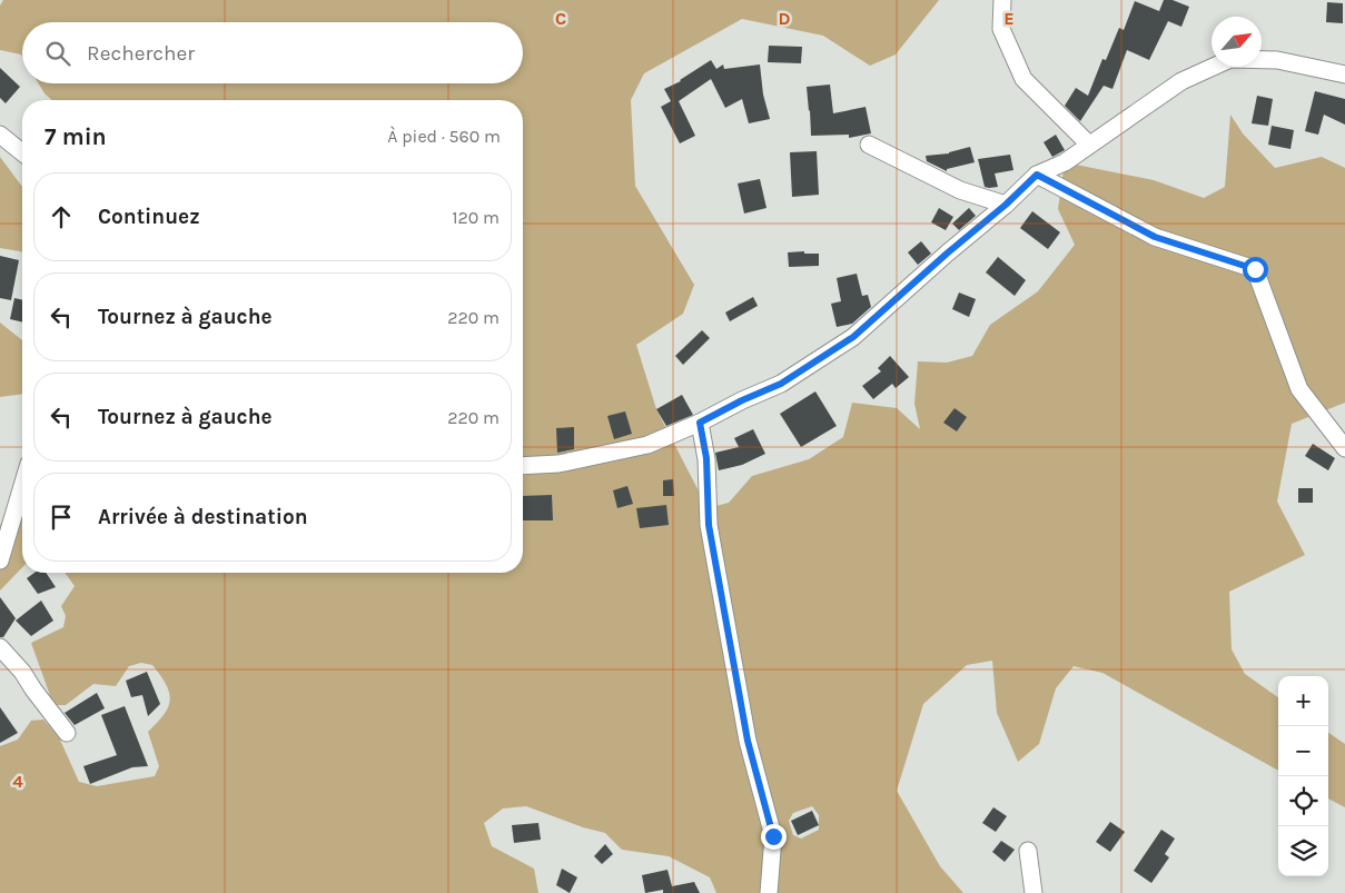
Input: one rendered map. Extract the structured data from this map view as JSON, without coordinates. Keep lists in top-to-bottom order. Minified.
{"north":"top right","page":{"search":"Rechercher","heading":["7 min","À pied · 560 m"],"list":[["Continuez","120 m"],["Tournez à gauche","220 m"],["Tournez à gauche","220 m"],"Arrivée à destination"],"map_buttons":["+","−"]},"grid":{"columns":["C","D","E"],"rows":["4"]}}
